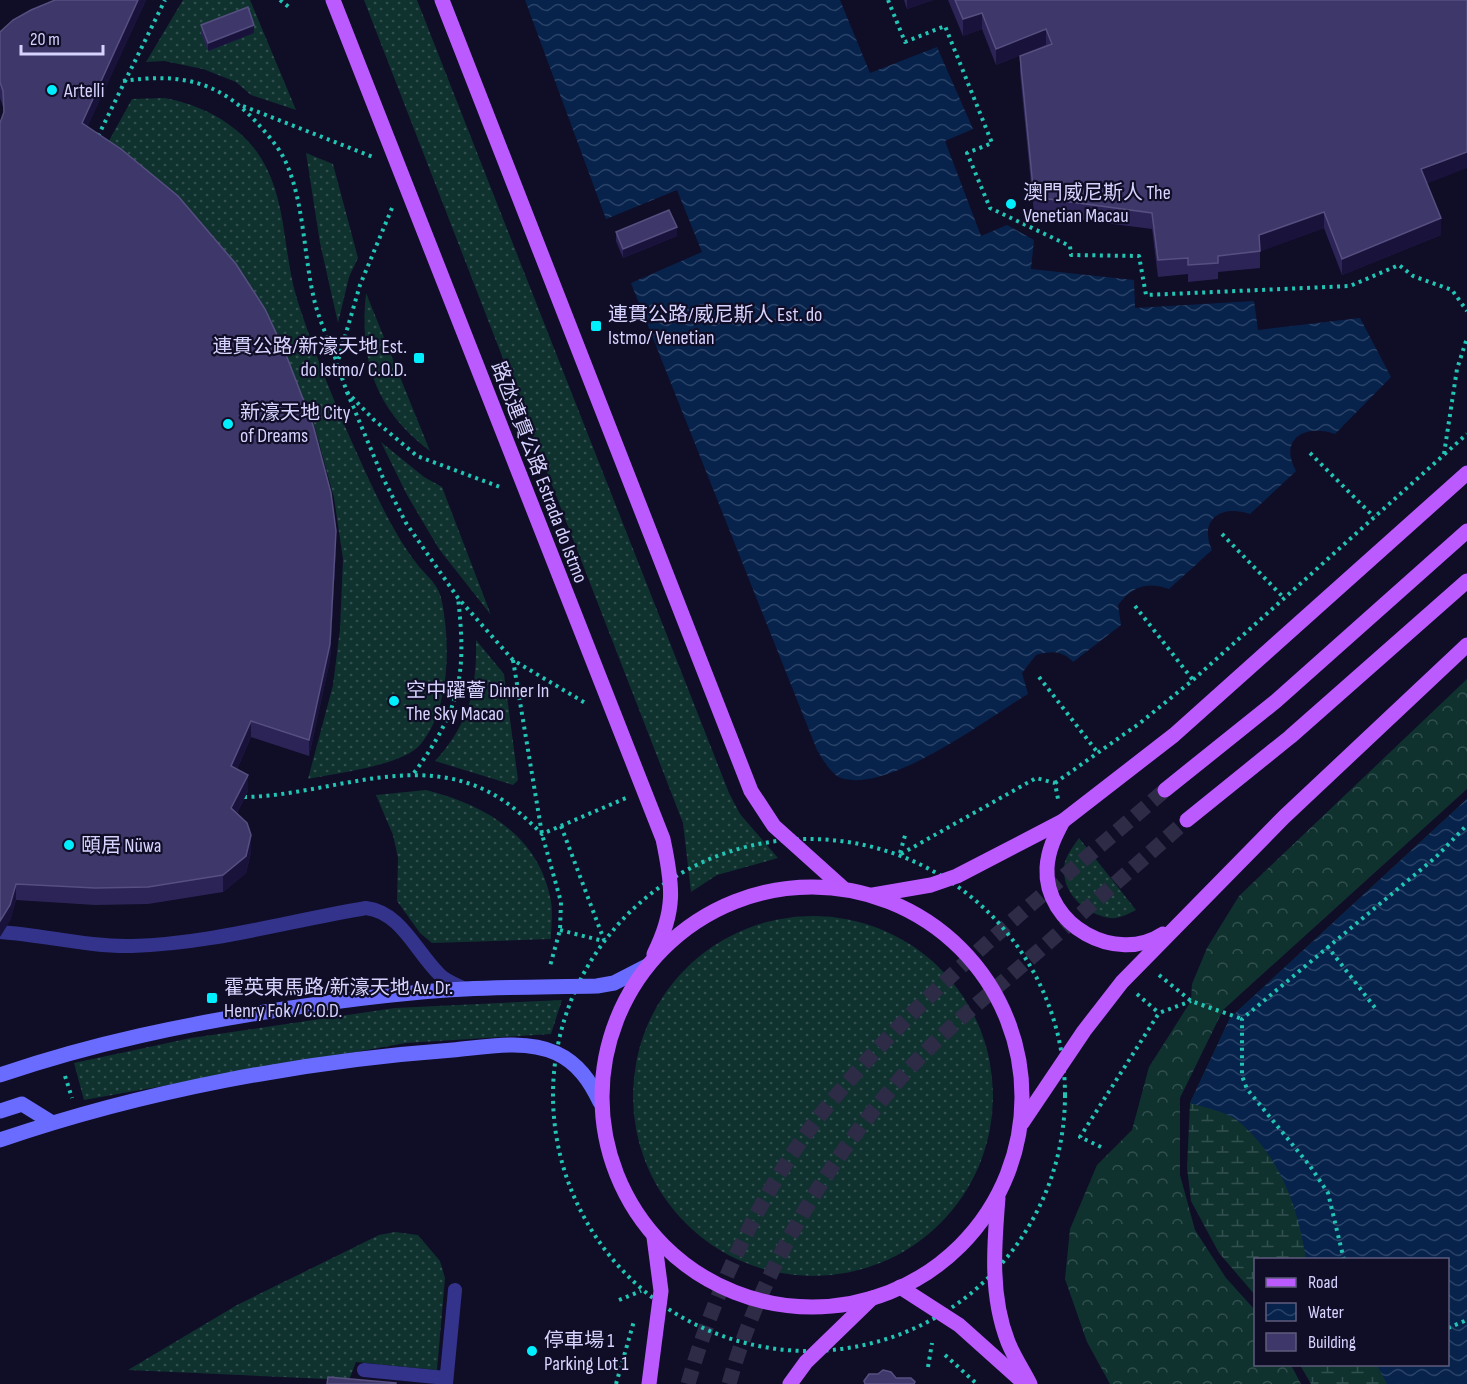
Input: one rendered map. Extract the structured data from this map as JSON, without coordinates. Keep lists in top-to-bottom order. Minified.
{"streets":{"main road":["路氹連貫公路 Estrada do Istmo"]},"places":{"other":["Artelli","澳門威尼斯人 The Venetian Macau","新濠天地 City of Dreams","空中躍薈 Dinner In The Sky Macao","頤居 Nüwa","停車場 1 Parking Lot 1"],"transit":["連貫公路/威尼斯人 Est. do Istmo/ Venetian","連貫公路/新濠天地 Est. do Istmo/ C.O.D.","霍英東馬路/新濠天地 Av. Dr. Henry Fok / C.O.D."]},"legend":["Road","Water","Building"],"scale_bar":"20 m"}
